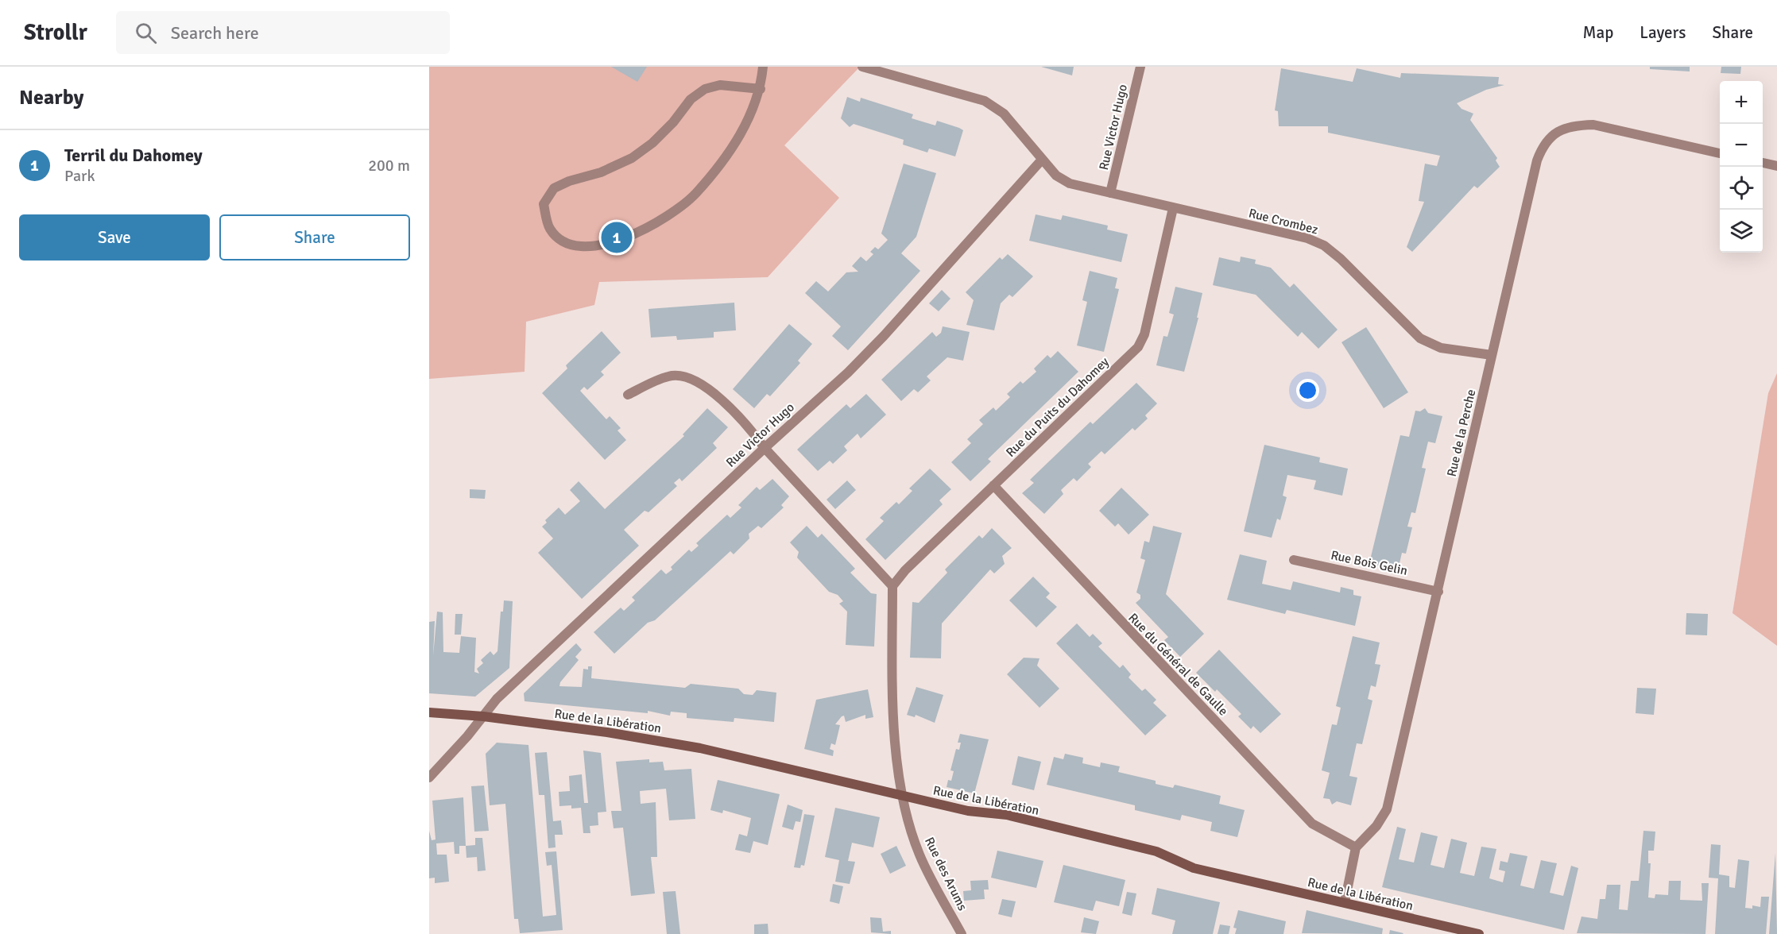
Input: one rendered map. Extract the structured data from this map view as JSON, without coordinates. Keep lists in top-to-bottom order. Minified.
{"streets":{"main road":["Rue de la Libération"],"street":["Rue Victor Hugo","Rue Crombez","Rue du Puits du Dahomey","Rue de la Perche","Rue Bois Gelin","Rue du Général de Gaulle","Rue des Arums"]},"crossings":[["Rue Victor Hugo","Rue Crombez"],["Rue Victor Hugo","Rue de la Libération"],["Rue Crombez","Rue du Puits du Dahomey"],["Rue Crombez","Rue de la Perche"],["Rue du Puits du Dahomey","Rue du Général de Gaulle"],["Rue de la Perche","Rue Bois Gelin"],["Rue de la Perche","Rue du Général de Gaulle"],["Rue de la Libération","Rue des Arums"]],"page":{"header":"Strollr","search":"Search here","nav":["Map","Layers","Share"],"heading":"Nearby","map_buttons":["+","−"],"list":[{"mark":"1","name":"Terril du Dahomey","note":"Park","value":"200 m"}],"buttons":["Save","Share"],"pins":"1"}}
